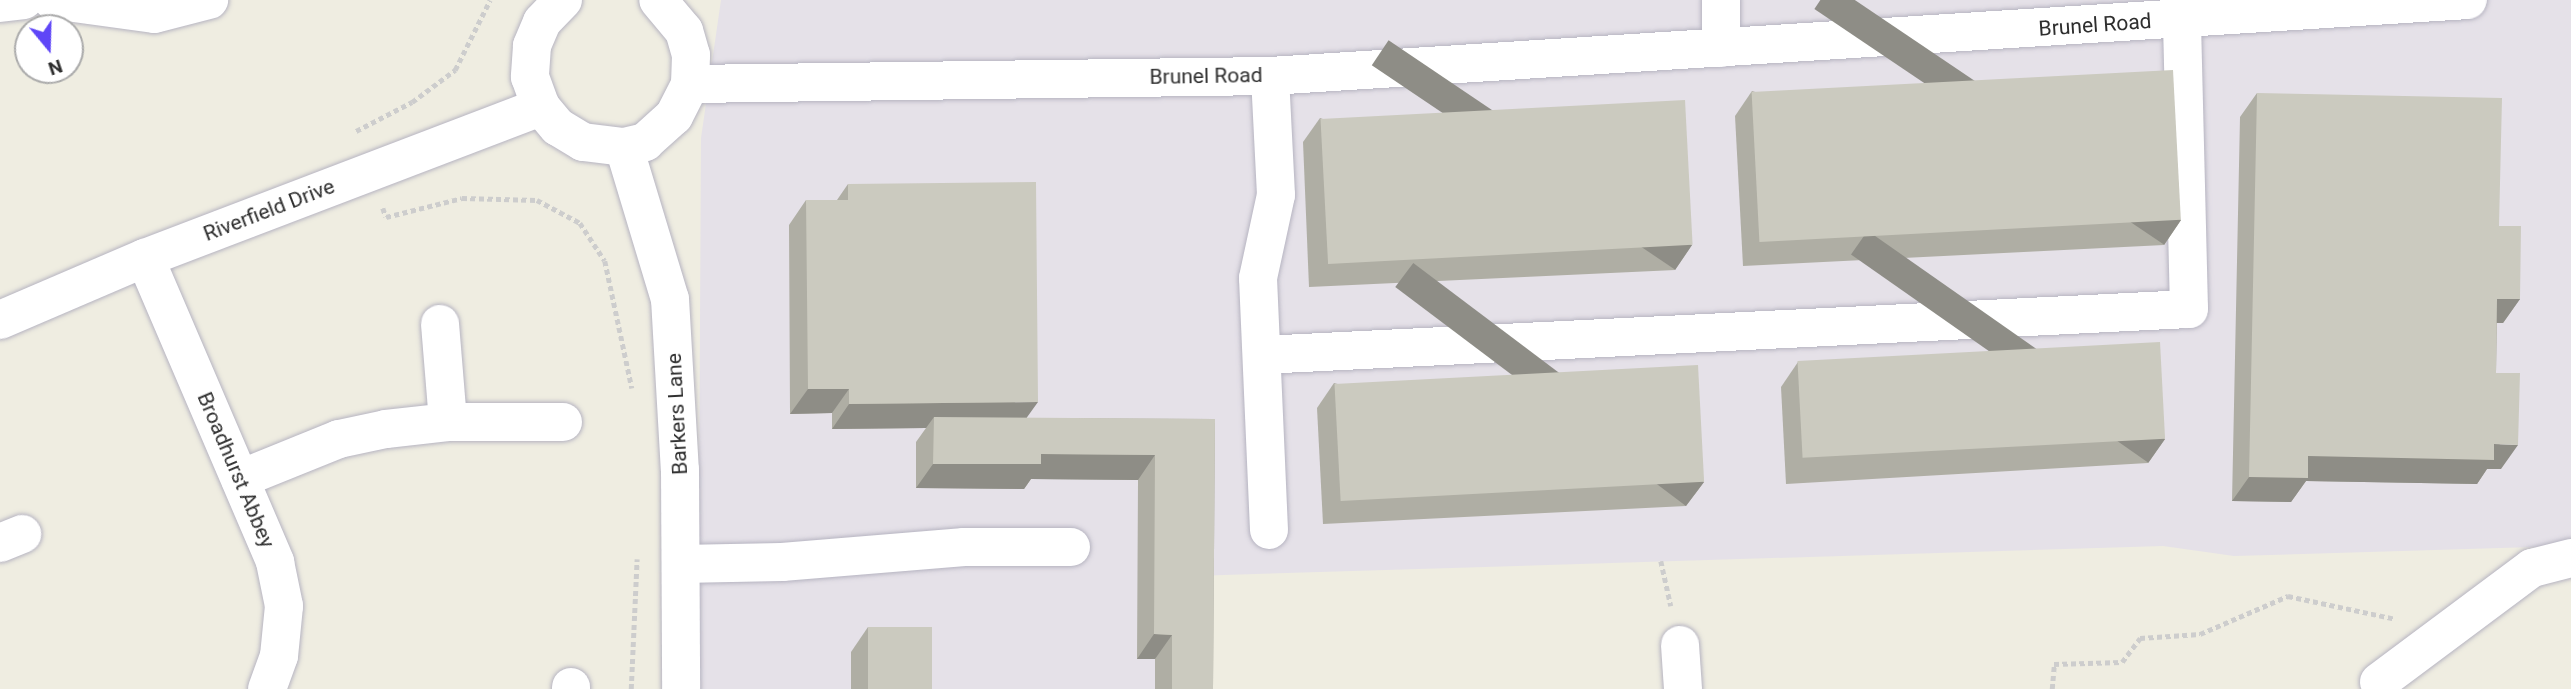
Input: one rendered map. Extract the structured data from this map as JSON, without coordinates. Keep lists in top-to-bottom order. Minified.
{"streets":{"street":["Brunel Road","Riverfield Drive","Barkers Lane","Broadhurst Abbey"]},"crossings":[["Riverfield Drive","Broadhurst Abbey"]],"north":"bottom"}
